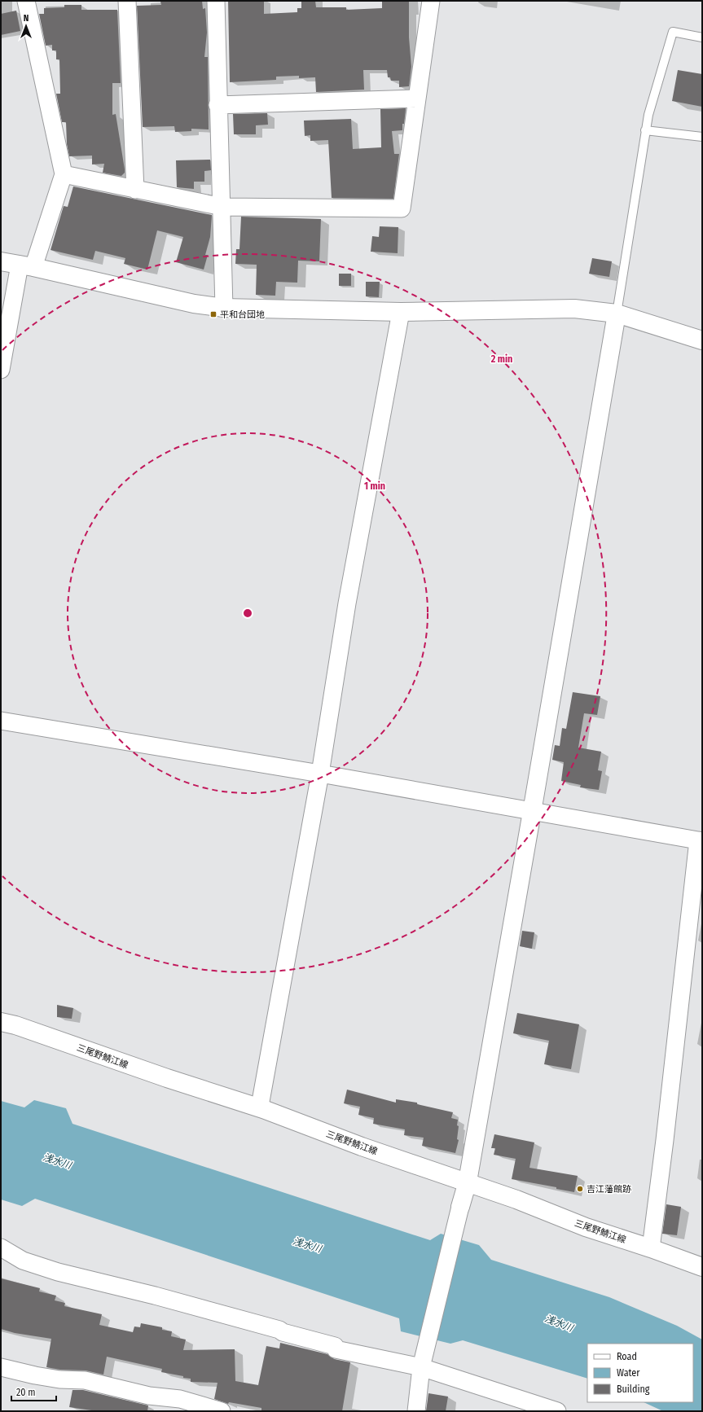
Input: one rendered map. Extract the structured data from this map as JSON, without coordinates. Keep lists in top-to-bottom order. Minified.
{"streets":{"street":["三尾野鯖江線"]},"water":["浅水川"],"places":{"transit":["平和台団地"],"other":["吉江藩館跡"]},"legend":["Road","Water","Building"],"scale_bar":"20 m","north":"top","rings":["2 min","1 min"]}
